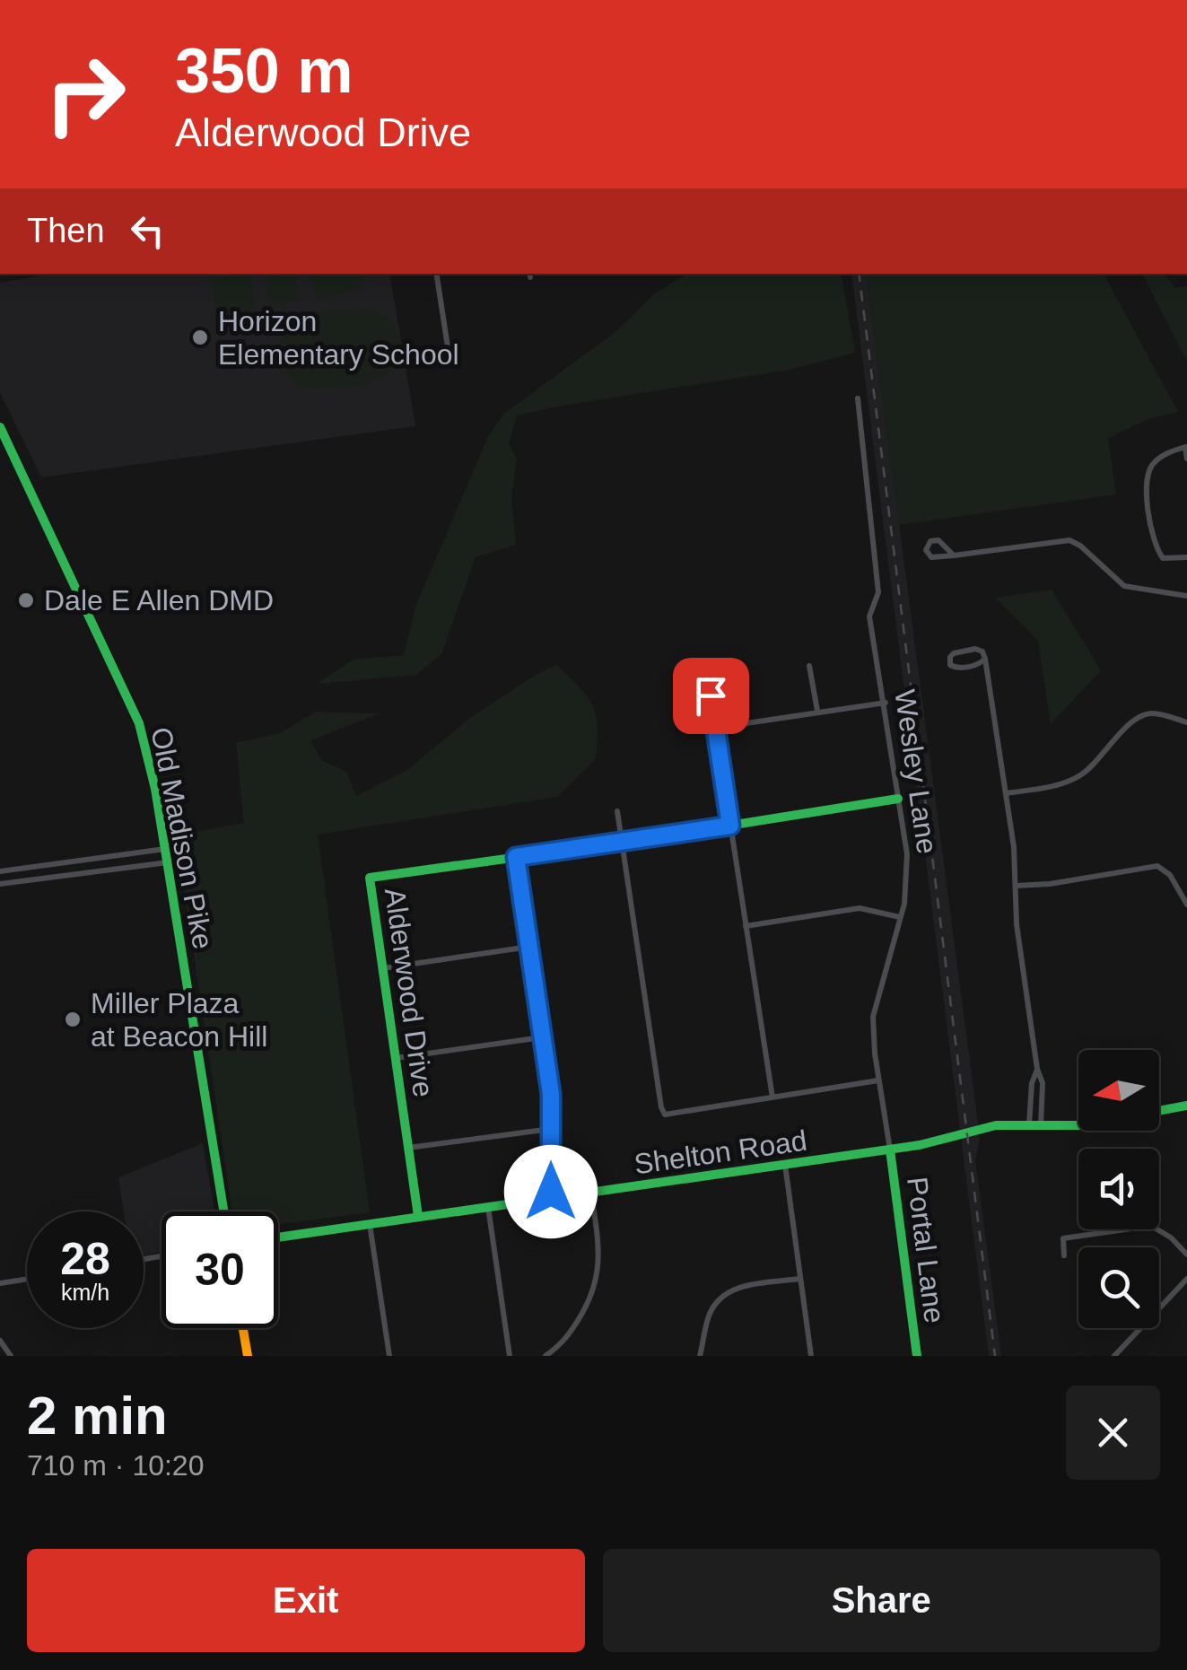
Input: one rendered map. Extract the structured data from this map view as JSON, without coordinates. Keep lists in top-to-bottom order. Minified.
{"streets":{"street":["Wesley Lane","Old Madison Pike","Alderwood Drive","Shelton Road","Portal Lane"]},"crossings":[["Wesley Lane","Alderwood Drive"],["Wesley Lane","Shelton Road"],["Wesley Lane","Portal Lane"],["Alderwood Drive","Shelton Road"],["Shelton Road","Portal Lane"]],"places":["Horizon Elementary School","Dale E Allen DMD","Miller Plaza at Beacon Hill"],"north":"left","page":{"turn":["350 m","Alderwood Drive"],"then":"Then","speed":"28 km/h","limit":"30","heading":["2 min","710 m · 10:20"],"buttons":["Exit","Share"]}}
